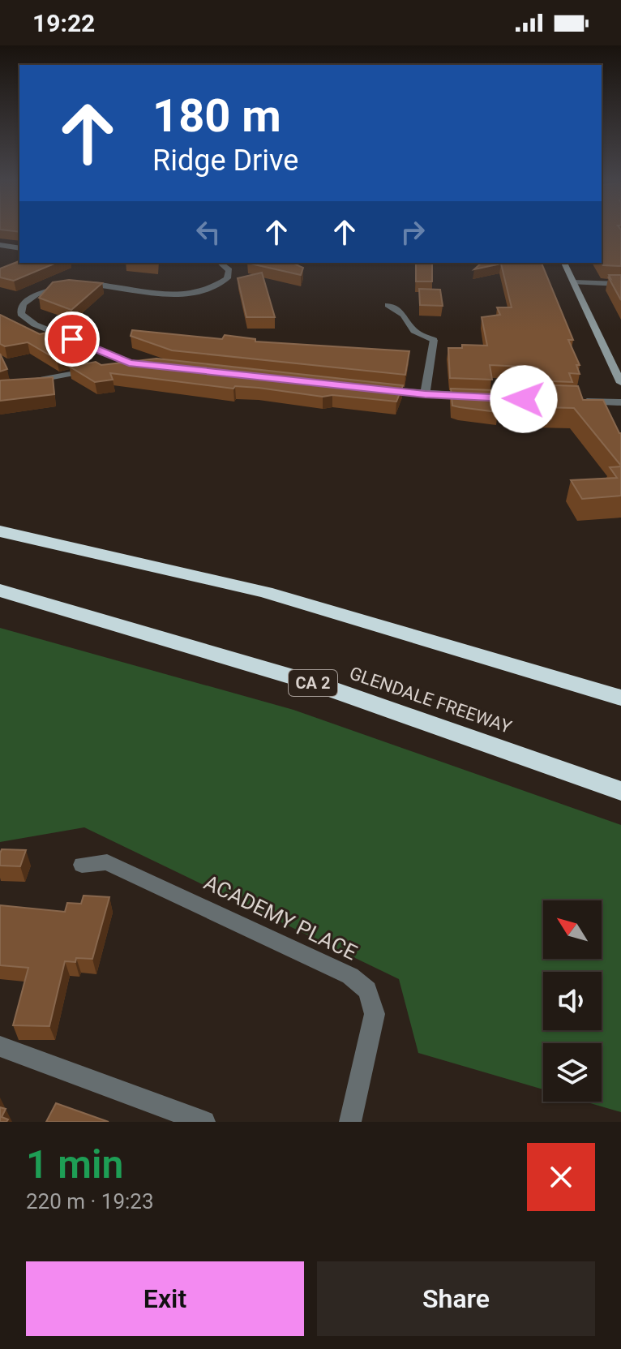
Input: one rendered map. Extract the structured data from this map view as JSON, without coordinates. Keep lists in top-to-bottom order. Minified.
{"streets":{"highway":["CA 2","GLENDALE FREEWAY"],"street":["ACADEMY PLACE"]},"north":"top left","page":{"status":"19:22","turn":["180 m","Ridge Drive"],"heading":["1 min","220 m · 19:23"],"buttons":["Exit","Share"]}}
